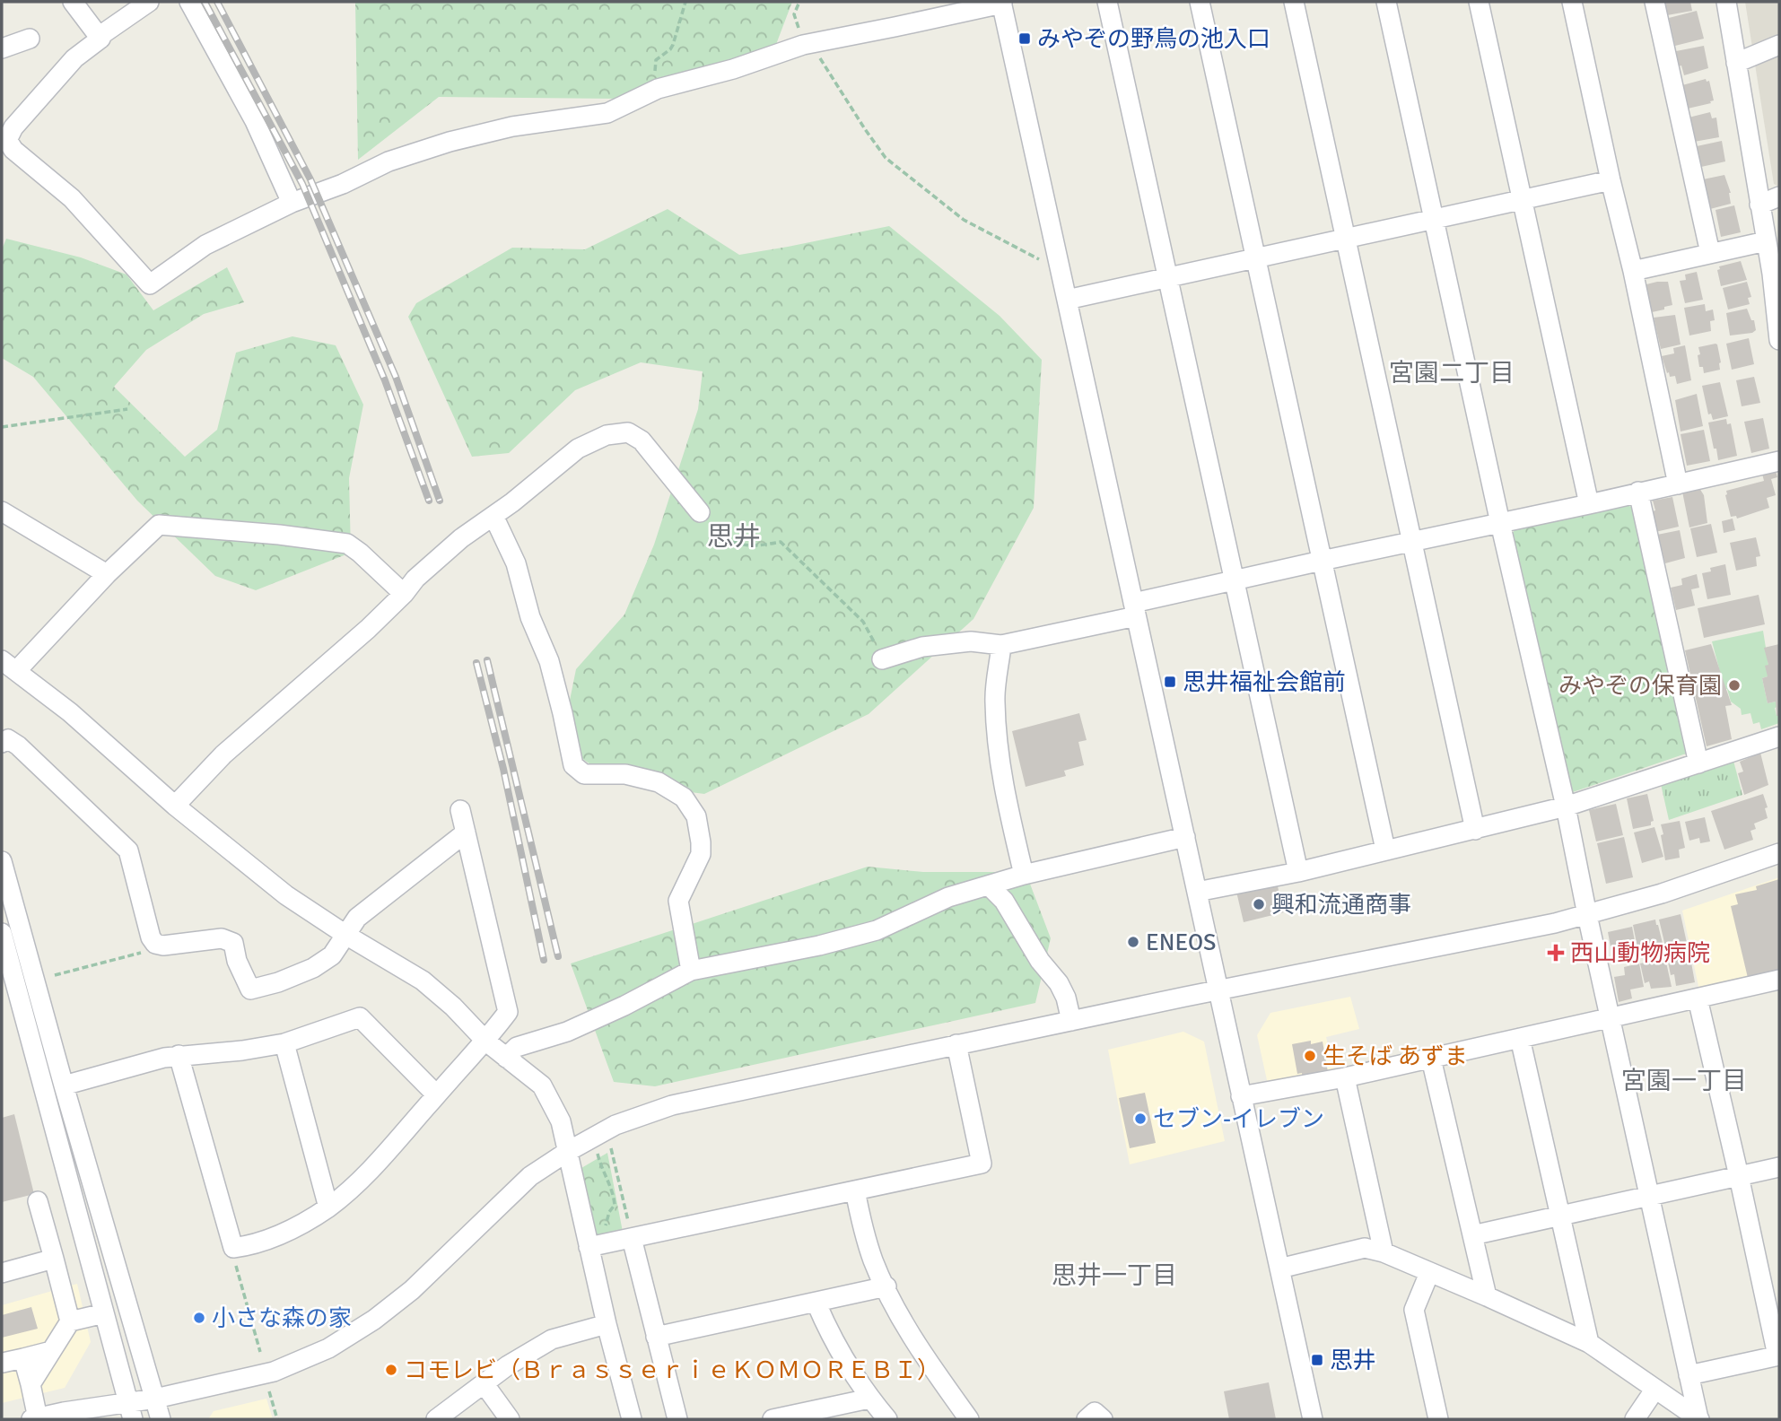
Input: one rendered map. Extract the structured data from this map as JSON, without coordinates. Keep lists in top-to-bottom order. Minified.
{"districts":["宮園二丁目","思井","宮園一丁目","思井一丁目"],"places":{"transit":["みやぞの野鳥の池入口","思井福祉会館前","思井"],"other":["みやぞの保育園","興和流通商事","ENEOS","生そば あずま","セブン-イレブン","小さな森の家","コモレビ（ＢｒａｓｓｅｒｉｅＫＯＭＯＲＥＢＩ）"],"health":["西山動物病院"]}}
